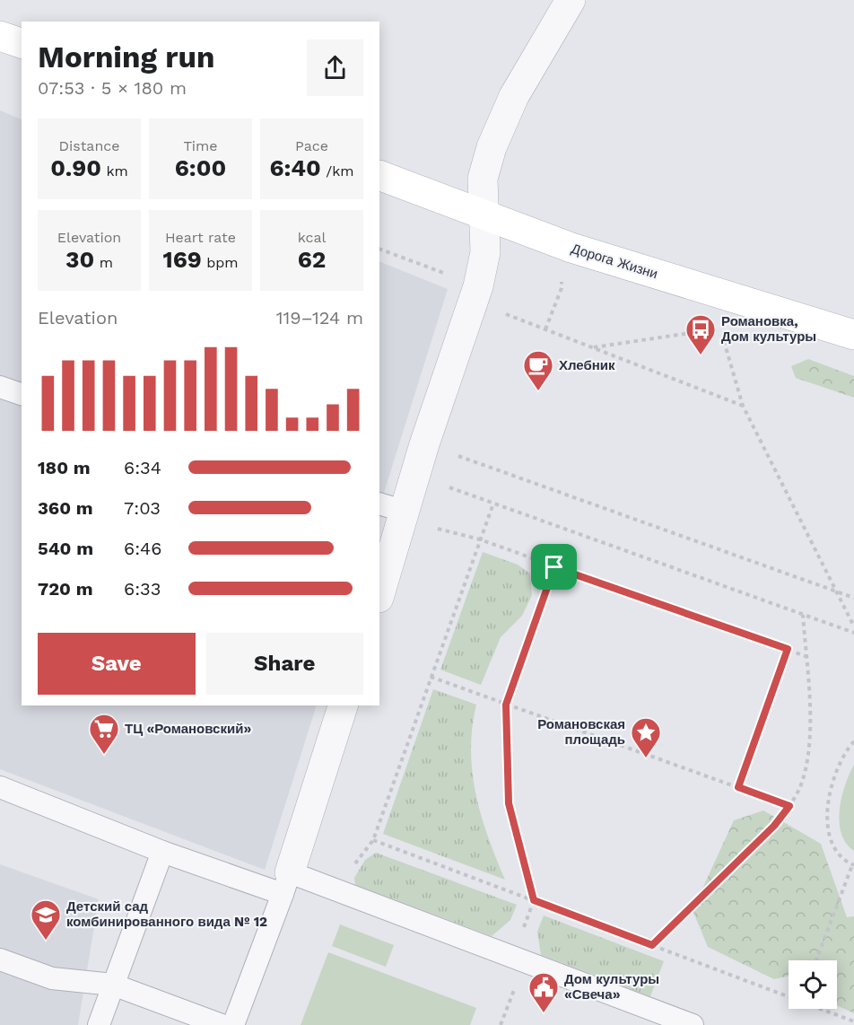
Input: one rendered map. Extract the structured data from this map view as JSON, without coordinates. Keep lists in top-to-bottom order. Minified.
{"streets":{"main road":["Дорога Жизни"]},"places":{"bus stop":["Романовка, Дом культуры"],"cafe":["Хлебник"],"supermarket":["ТЦ «Романовский»"],"place":["Романовская площадь"],"school or university":["Детский сад комбинированного вида № 12"],"public building":["Дом культуры «Свеча»"]},"page":{"heading":["Morning run","07:53 · 5 × 180 m"],"stats":[["Distance","0.90 km"],["Time","6:00"],["Pace","6:40 /km"],["Elevation","30 m"],["Heart rate","169 bpm"],["kcal","62"]],"chart":["Elevation","119–124 m"],"list":[{"name":"180 m","note":"6:34"},{"name":"360 m","note":"7:03"},{"name":"540 m","note":"6:46"},{"name":"720 m","note":"6:33"}],"buttons":["Save","Share"]}}
